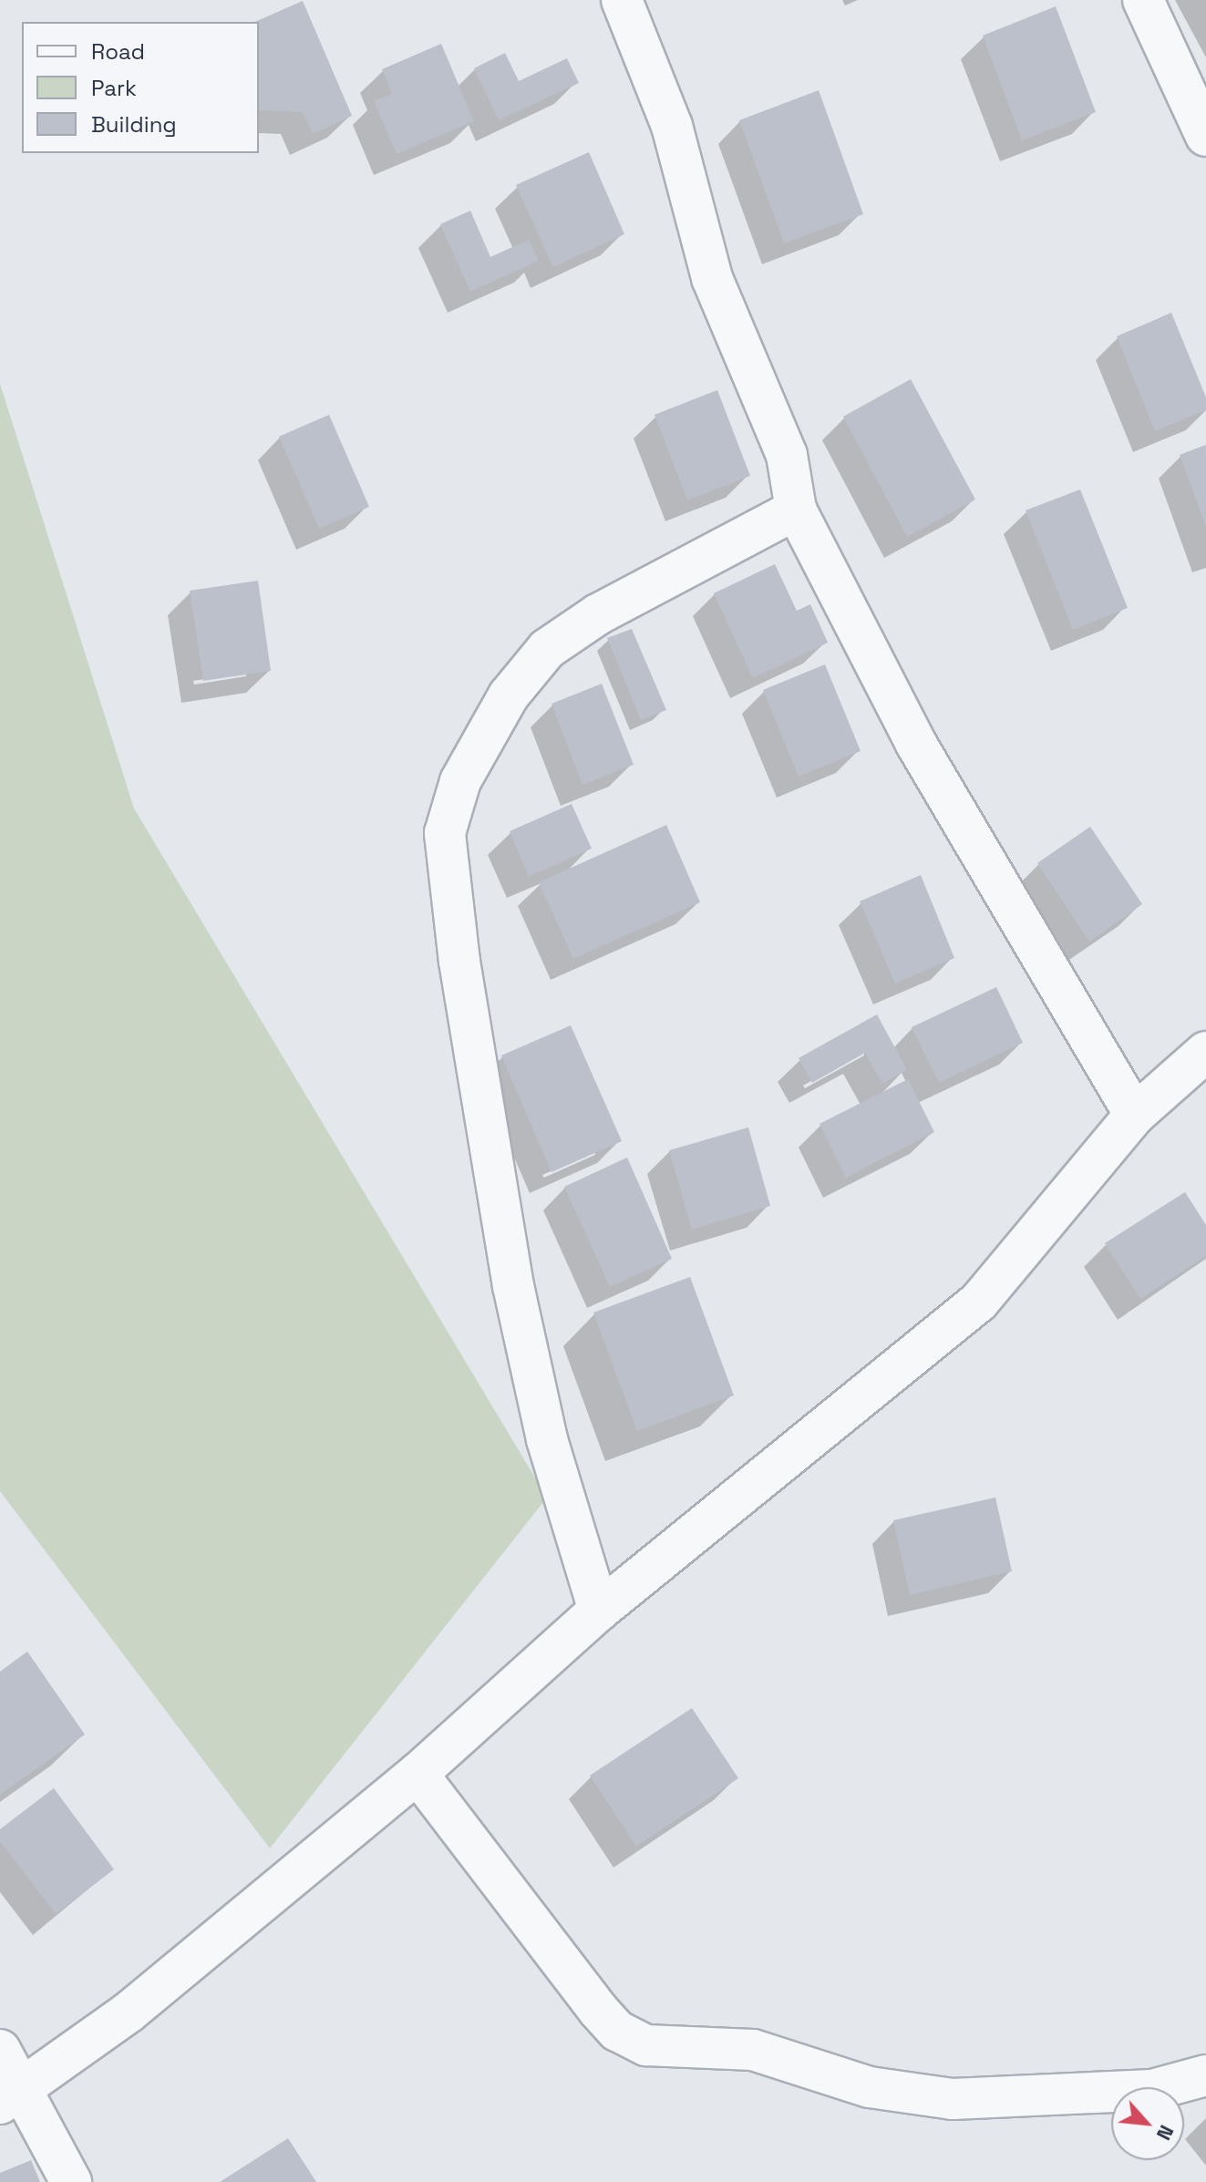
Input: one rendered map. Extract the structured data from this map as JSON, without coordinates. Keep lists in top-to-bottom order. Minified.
{"legend":["Road","Park","Building"],"north":"bottom right"}
